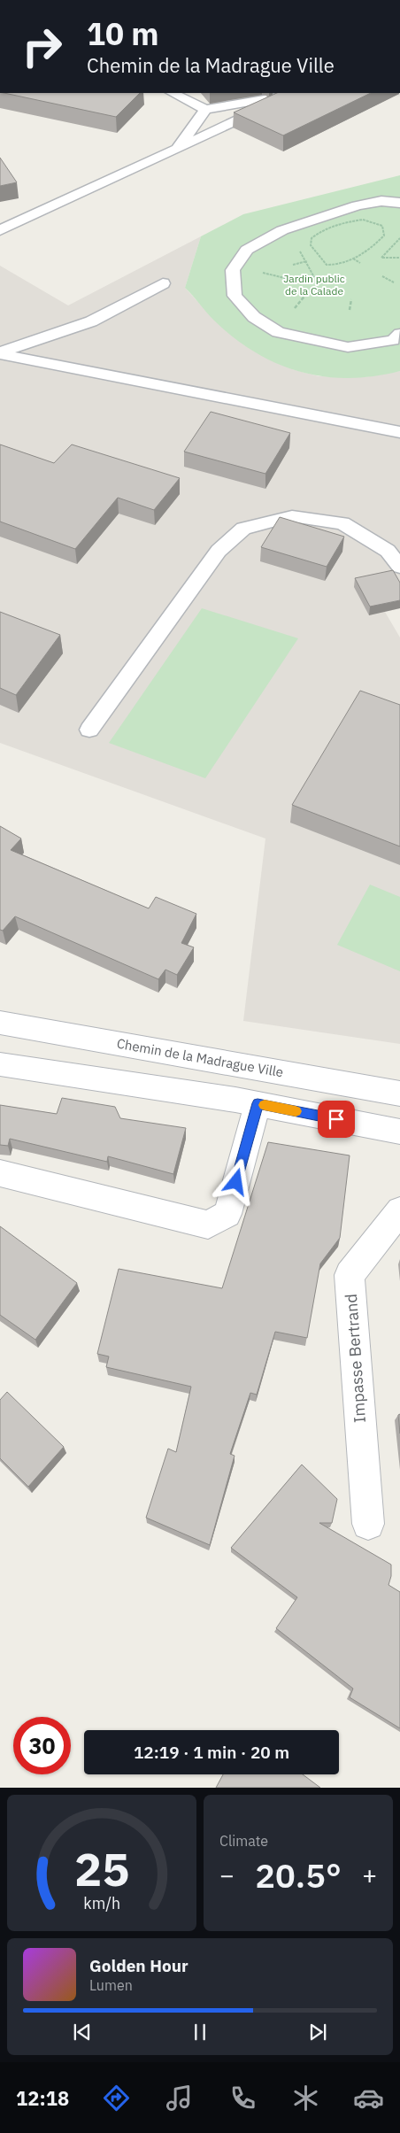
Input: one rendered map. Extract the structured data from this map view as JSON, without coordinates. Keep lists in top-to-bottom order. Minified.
{"streets":{"street":["Chemin de la Madrague Ville","Impasse Bertrand"]},"parks":["Jardin public de la Calade"],"page":{"turn":["10 m","Chemin de la Madrague Ville"],"limit":"30","trip":"12:19 · 1 min · 20 m","tile":"Climate","heat":["−","20.5°","+"],"song":["Golden Hour","Lumen"],"tabs":"12:18","gauge":["25","km/h"]}}
